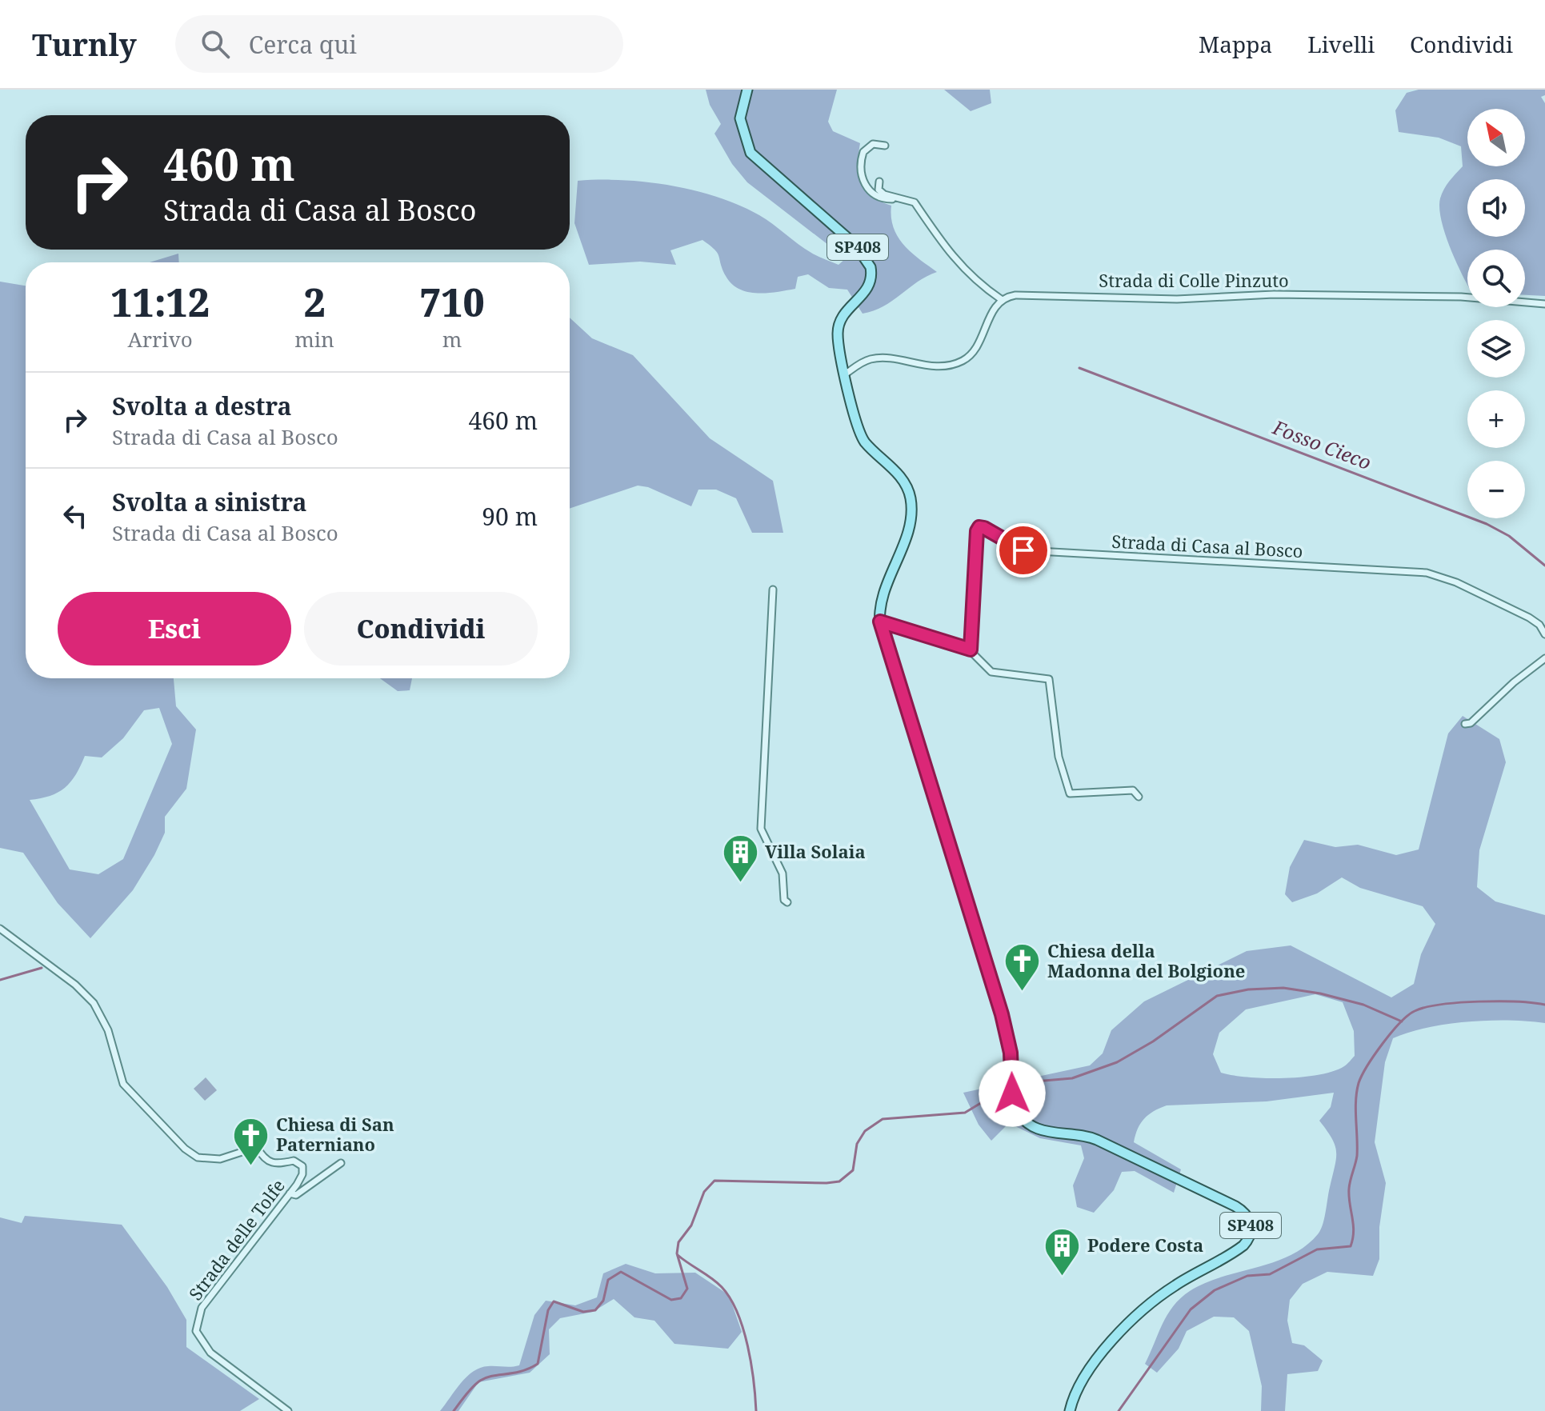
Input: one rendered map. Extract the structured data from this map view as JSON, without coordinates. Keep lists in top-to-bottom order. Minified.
{"streets":{"main road":["SP408"],"street":["Strada di Colle Pinzuto","Strada di Casa al Bosco","Strada delle Tolfe"]},"water":["Fosso Cieco"],"places":{"building":["Villa Solaia","Podere Costa"],"church":["Chiesa della Madonna del Bolgione","Chiesa di San Paterniano"]},"north":"top left","page":{"header":"Turnly","search":"Cerca qui","nav":["Mappa","Livelli","Condividi"],"map_buttons":["+","−"],"turn":["460 m","Strada di Casa al Bosco"],"eta":["11:12","Arrivo","2","min","710","m"],"list":[{"name":"Svolta a destra","note":"Strada di Casa al Bosco","value":"460 m"},{"name":"Svolta a sinistra","note":"Strada di Casa al Bosco","value":"90 m"}],"buttons":["Esci","Condividi"]}}
